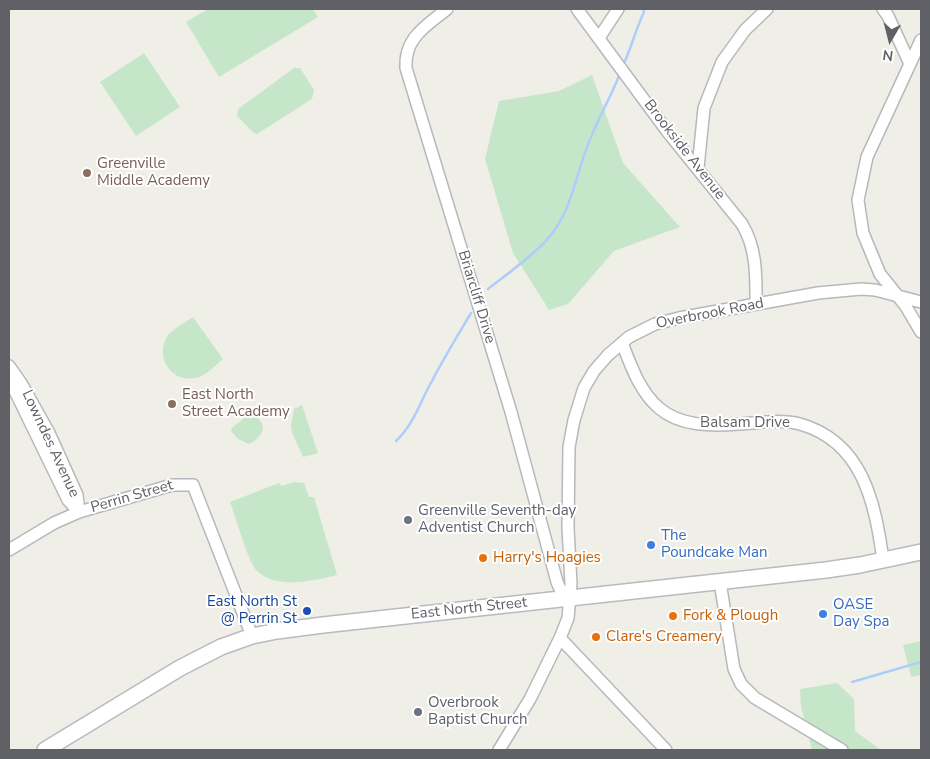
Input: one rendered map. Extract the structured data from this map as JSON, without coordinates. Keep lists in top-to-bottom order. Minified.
{"streets":{"main road":["East North Street"],"street":["Brookside Avenue","Briarcliff Drive","Overbrook Road","Balsam Drive","Lowndes Avenue","Perrin Street"]},"crossings":[["Brookside Avenue","Overbrook Road"],["Briarcliff Drive","Overbrook Road"],["Briarcliff Drive","East North Street"],["Overbrook Road","Balsam Drive"],["Overbrook Road","East North Street"],["Balsam Drive","East North Street"],["Lowndes Avenue","Perrin Street"],["Perrin Street","East North Street"]],"places":["Greenville Middle Academy","East North Street Academy","Greenville Seventh-day Adventist Church","The Poundcake Man","Harry's Hoagies","East North St @ Perrin St","OASE Day Spa","Fork & Plough","Clare's Creamery","Overbrook Baptist Church"],"north":"bottom"}
